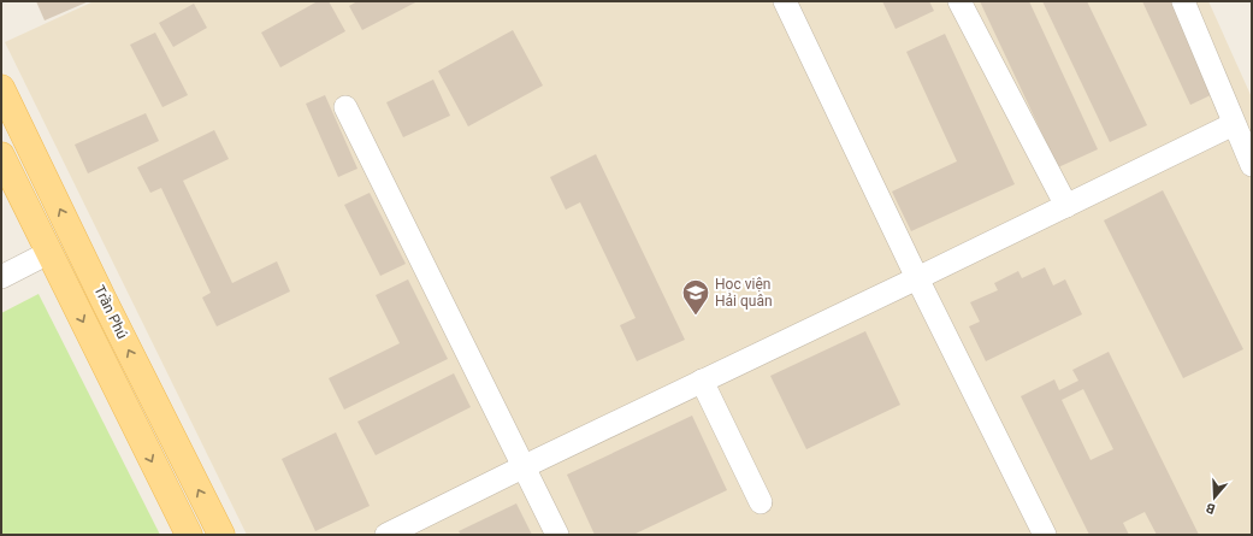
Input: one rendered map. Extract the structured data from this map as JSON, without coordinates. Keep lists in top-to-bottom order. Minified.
{"streets":{"main road":["Trần Phú"]},"places":{"school or university":["Học viện Hải quân"]},"north":"bottom"}
